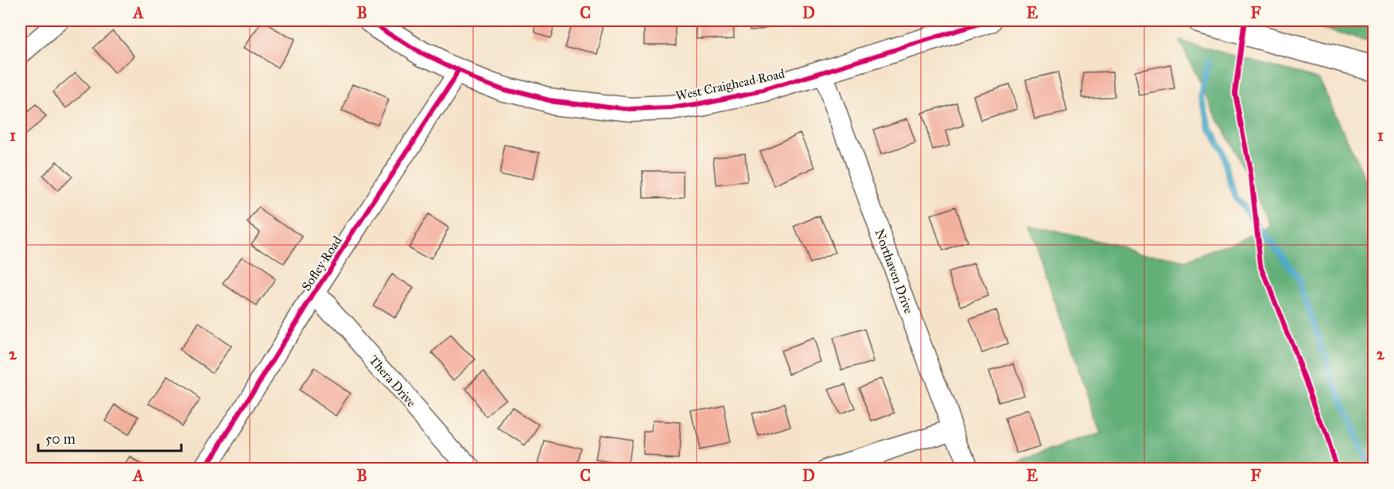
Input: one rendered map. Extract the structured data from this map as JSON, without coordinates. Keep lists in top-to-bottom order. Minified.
{"streets":{"street":["West Craighead Road","Sofley Road","Northaven Drive","Thera Drive"]},"crossings":[["West Craighead Road","Sofley Road"],["West Craighead Road","Northaven Drive"],["Sofley Road","Thera Drive"]],"scale_bar":"50 m","grid":{"columns":["A","B","C","D","E","F"],"rows":["1","2"]}}
